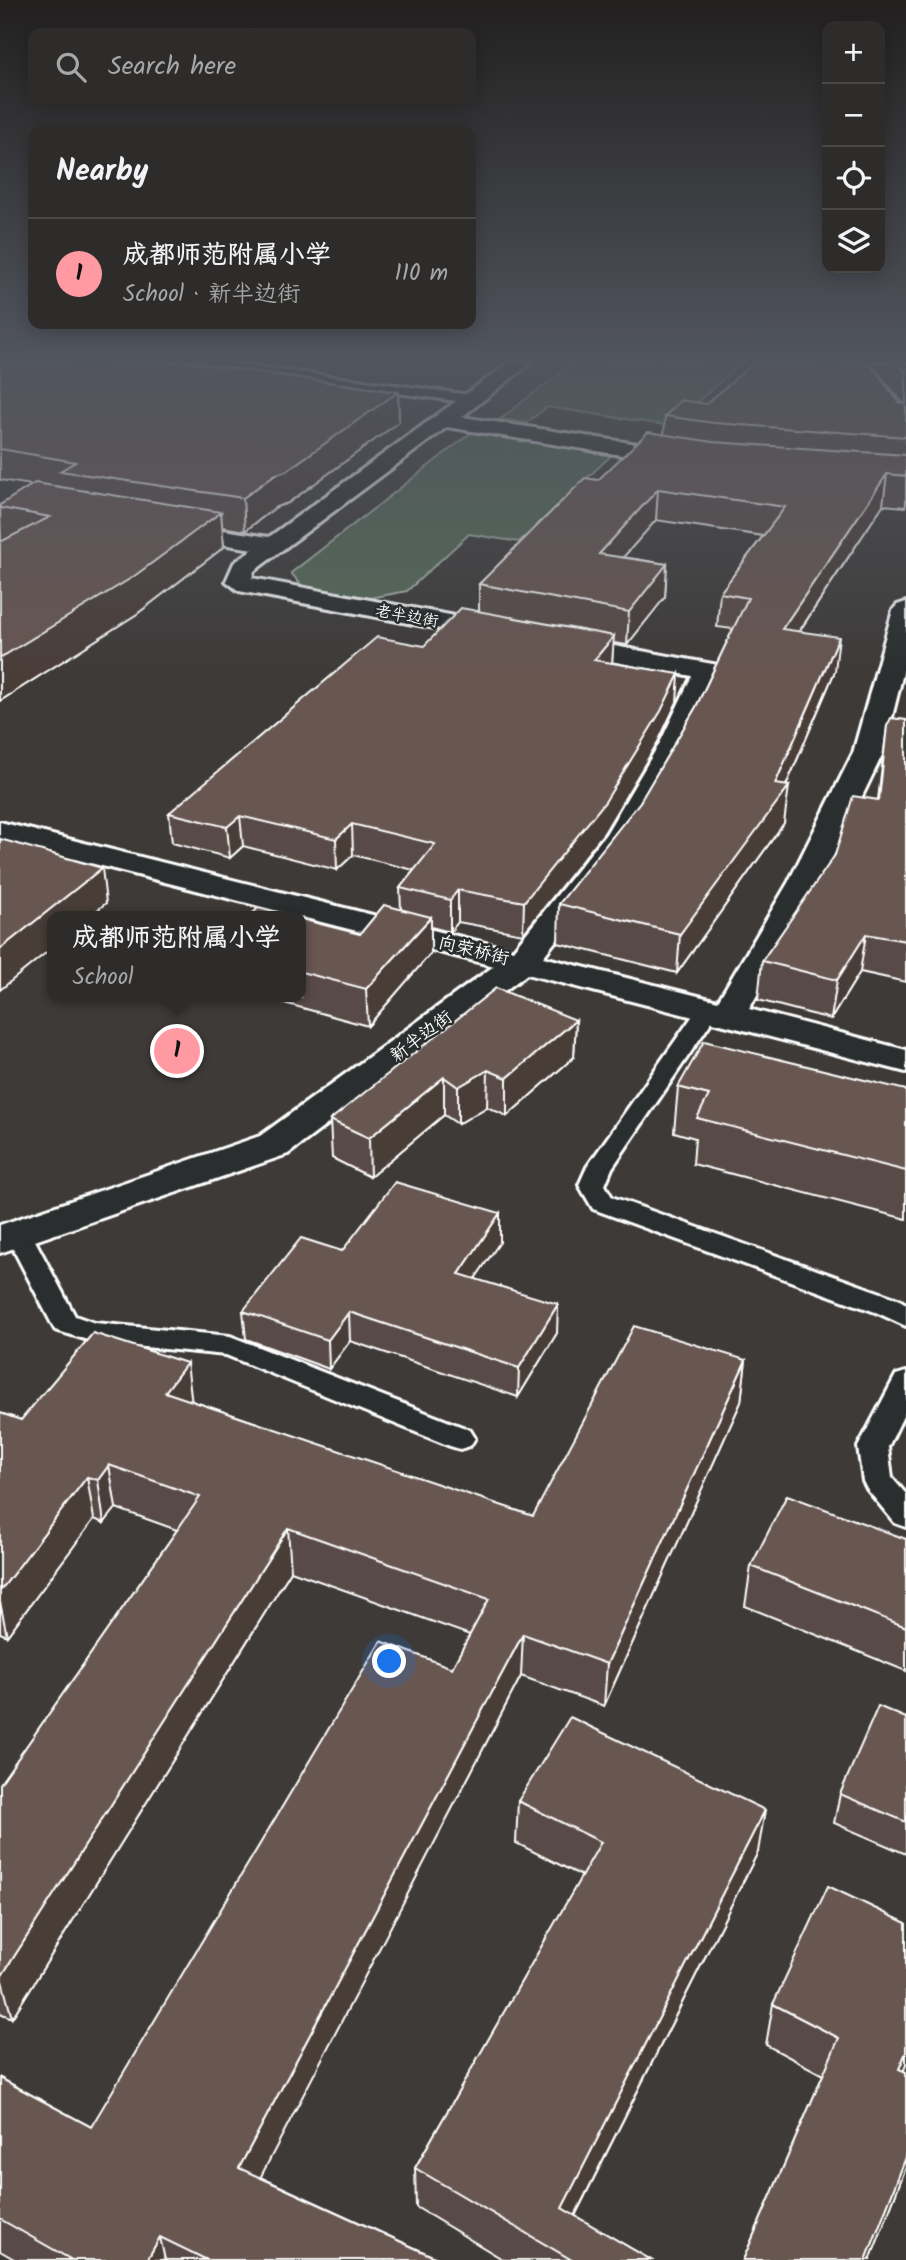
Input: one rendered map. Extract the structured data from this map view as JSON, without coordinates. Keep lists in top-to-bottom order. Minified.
{"streets":{"street":["老半边街","向荣桥街","新半边街"]},"crossings":[["老半边街","新半边街"],["向荣桥街","新半边街"]],"page":{"map_buttons":["+","−"],"search":"Search here","heading":"Nearby","list":[{"mark":"1","name":"成都师范附属小学","note":"School · 新半边街","value":"110 m"}],"popup":["成都师范附属小学","School"],"pins":"1"}}
